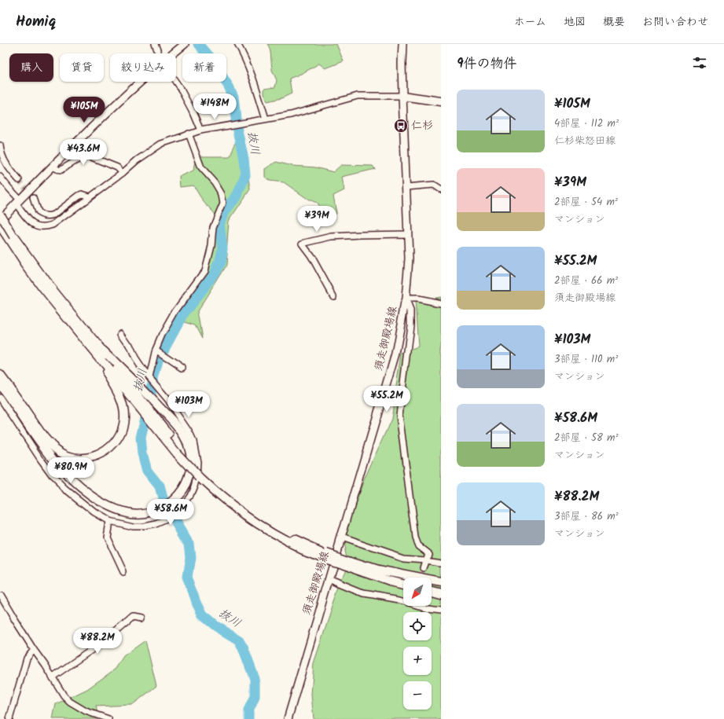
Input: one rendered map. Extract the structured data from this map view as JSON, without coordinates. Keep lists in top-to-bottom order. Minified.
{"streets":{"main road":["須走御殿場線"]},"water":["抜川"],"places":{"bus stop":["仁杉"]},"north":"bottom left","page":{"header":"Homiq","nav":["ホーム","地図","概要","お問い合わせ"],"heading":"9件の物件","chip":["購入","賃貸","絞り込み","新着"],"list":[{"name":"¥105M","note":"4部屋 · 112 m² · 仁杉柴怒田線"},{"name":"¥39M","note":"2部屋 · 54 m² · マンション"},{"name":"¥55.2M","note":"2部屋 · 66 m² · 須走御殿場線"},{"name":"¥103M","note":"3部屋 · 110 m² · マンション"},{"name":"¥58.6M","note":"2部屋 · 58 m² · マンション"},{"name":"¥88.2M","note":"3部屋 · 86 m² · マンション"}],"price":["¥148M","¥105M","¥43.6M","¥39M","¥55.2M","¥103M","¥80.9M","¥58.6M","¥88.2M"],"map_buttons":["+","−"]}}
